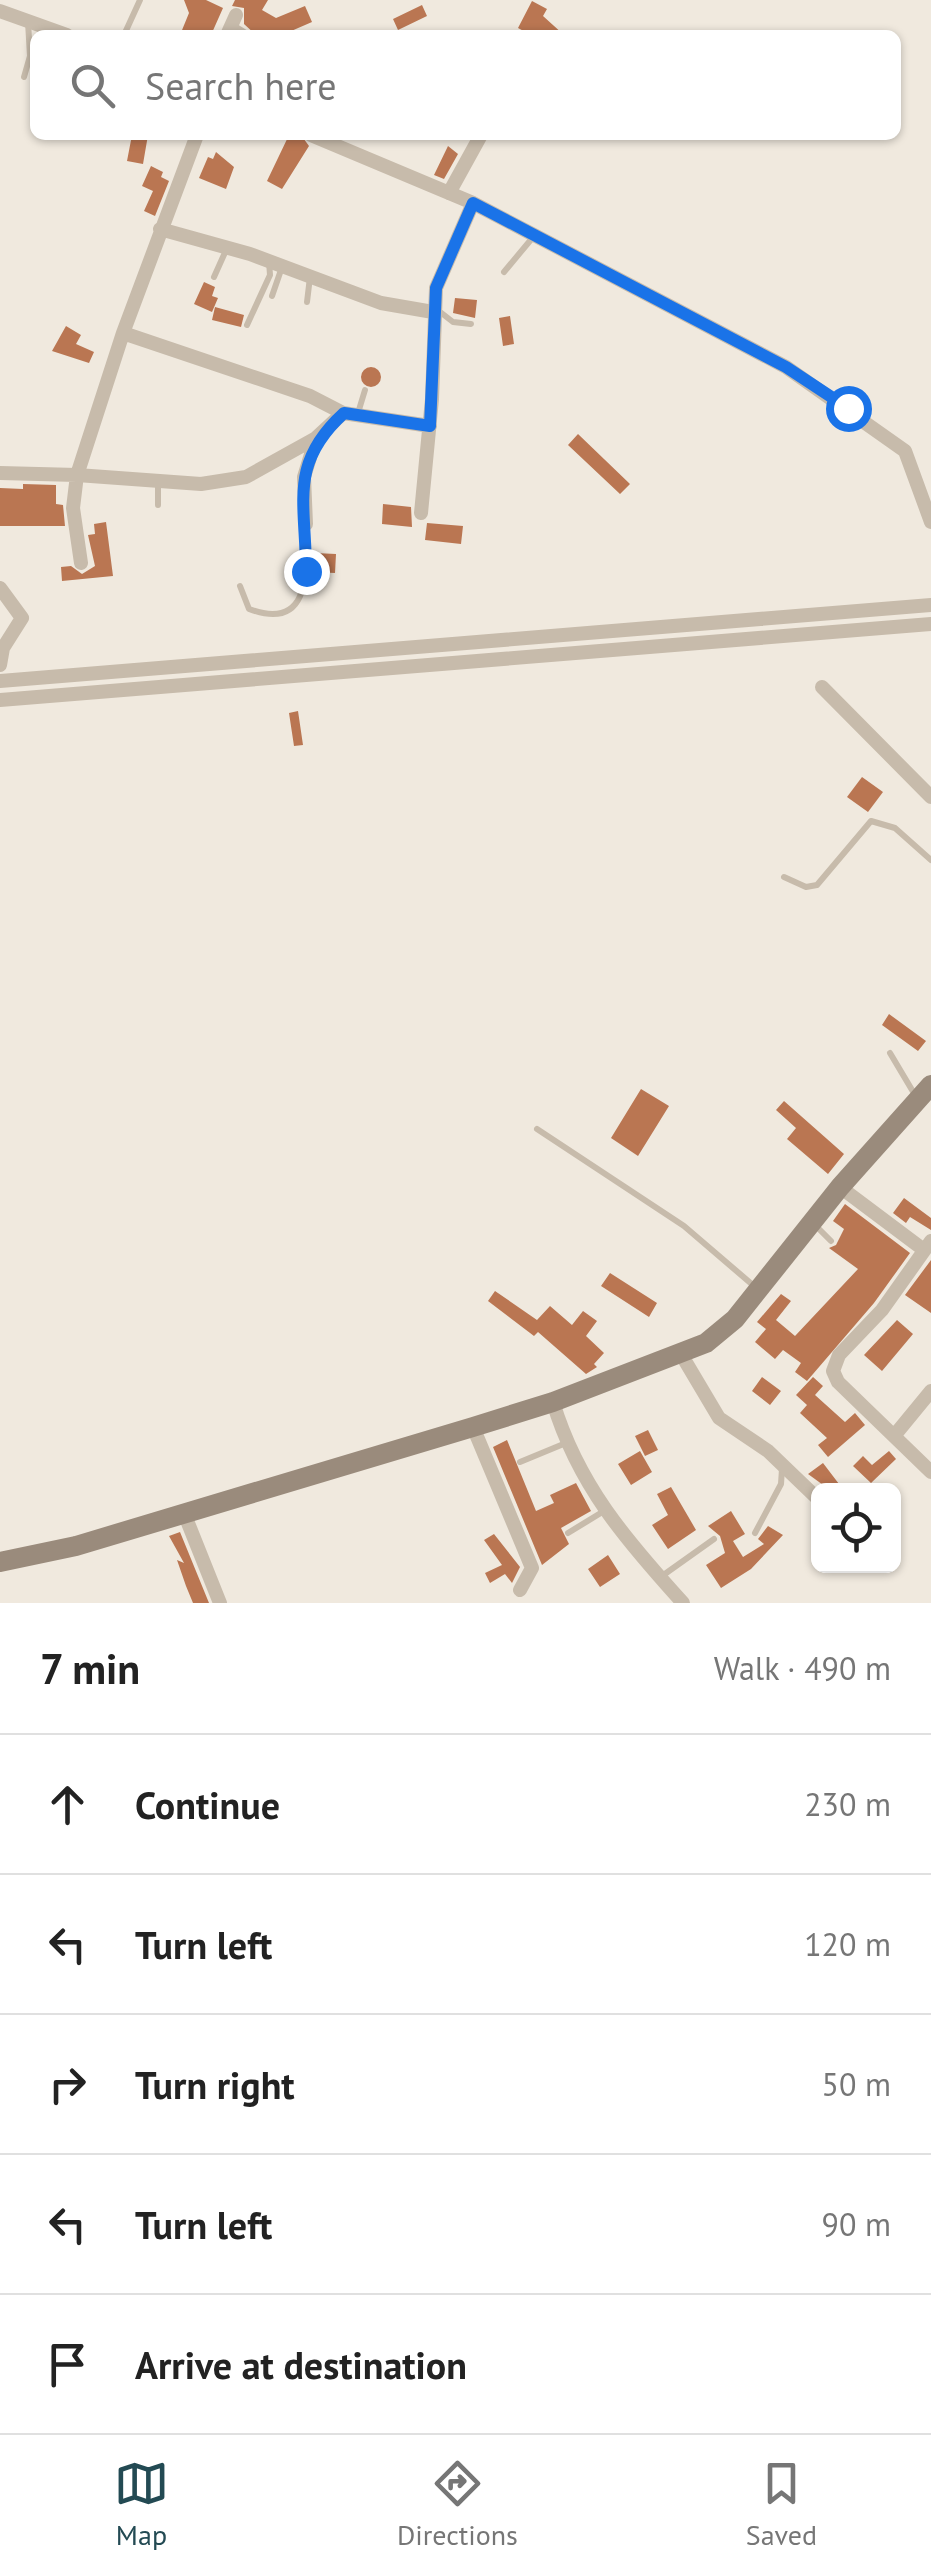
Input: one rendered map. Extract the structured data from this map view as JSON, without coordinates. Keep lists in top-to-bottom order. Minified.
{"page":{"search":"Search here","heading":["7 min","Walk · 490 m"],"list":[["Continue","230 m"],["Turn left","120 m"],["Turn right","50 m"],["Turn left","90 m"],"Arrive at destination"],"nav":["Map","Directions","Saved"]}}
